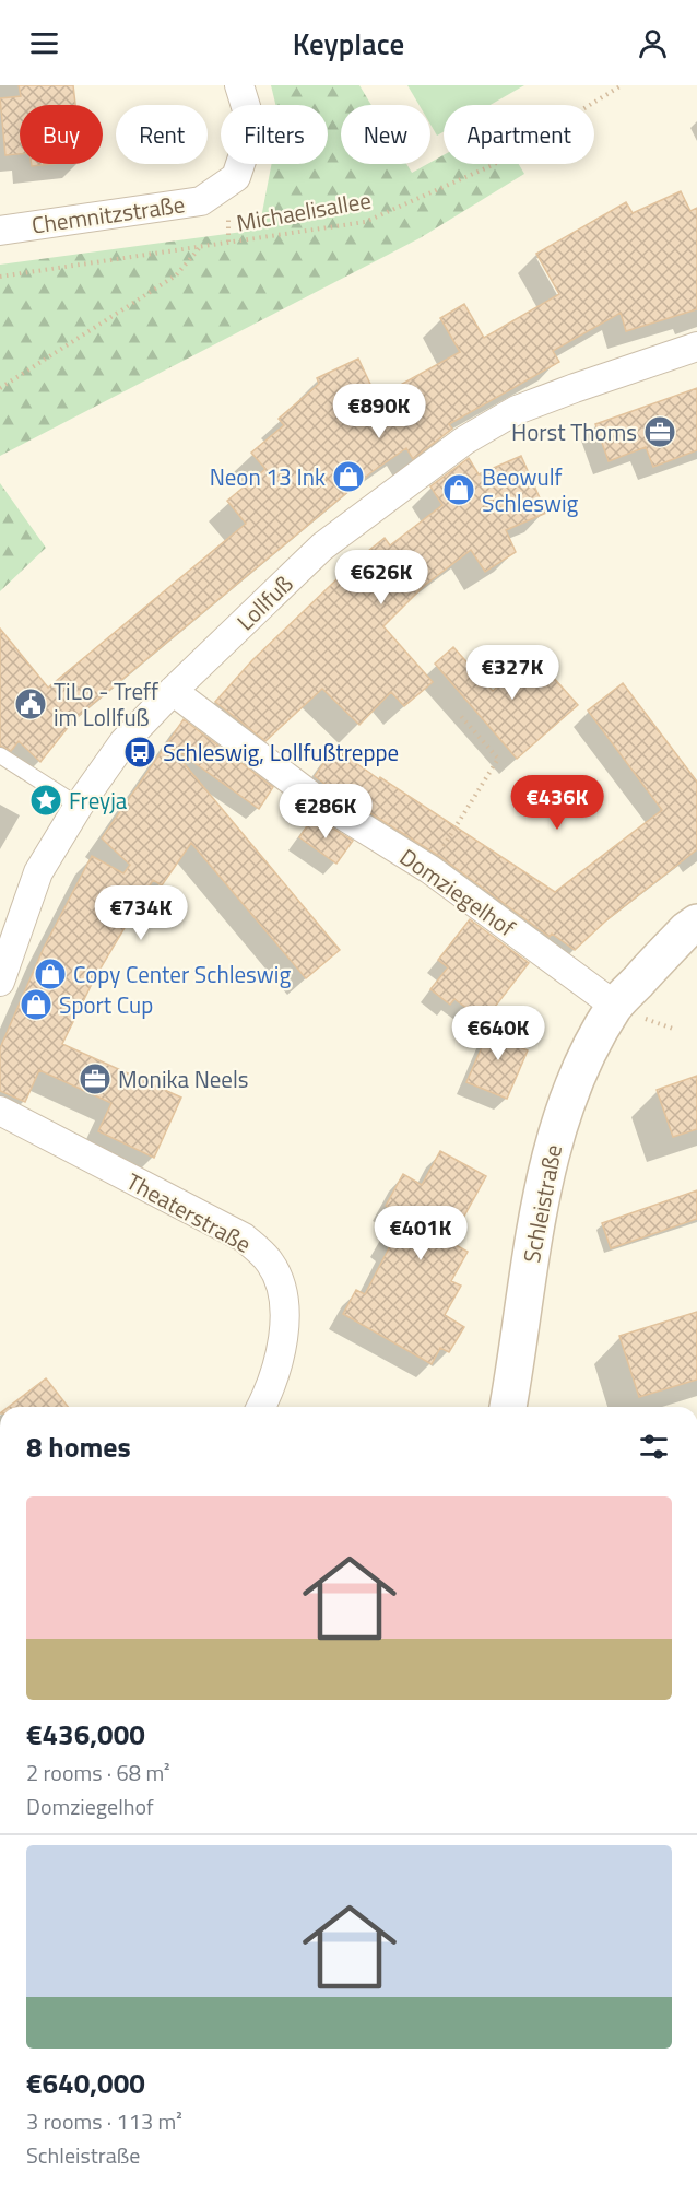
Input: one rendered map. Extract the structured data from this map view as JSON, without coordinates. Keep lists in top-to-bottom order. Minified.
{"streets":{"street":["Chemnitzstraße","Lollfuß","Domziegelhof","Schleistraße","Theaterstraße"],"path":["Michaelisallee"]},"crossings":[["Lollfuß","Domziegelhof"],["Domziegelhof","Schleistraße"]],"places":{"office":["Horst Thoms","Monika Neels"],"shop":["Neon 13 Ink","Beowulf Schleswig","Copy Center Schleswig","Sport Cup"],"public building":["TiLo - Treff im Lollfuß"],"bus stop":["Schleswig, Lollfußtreppe"],"place":["Freyja"]},"page":{"header":"Keyplace","chip":["Buy","Rent","Filters","New","Apartment"],"price":["€890K","€626K","€327K","€436K","€286K","€734K","€640K","€401K"],"heading":"8 homes","list":[{"name":"€436,000","note":"2 rooms · 68 m² · Domziegelhof"},{"name":"€640,000","note":"3 rooms · 113 m² · Schleistraße"}]}}
